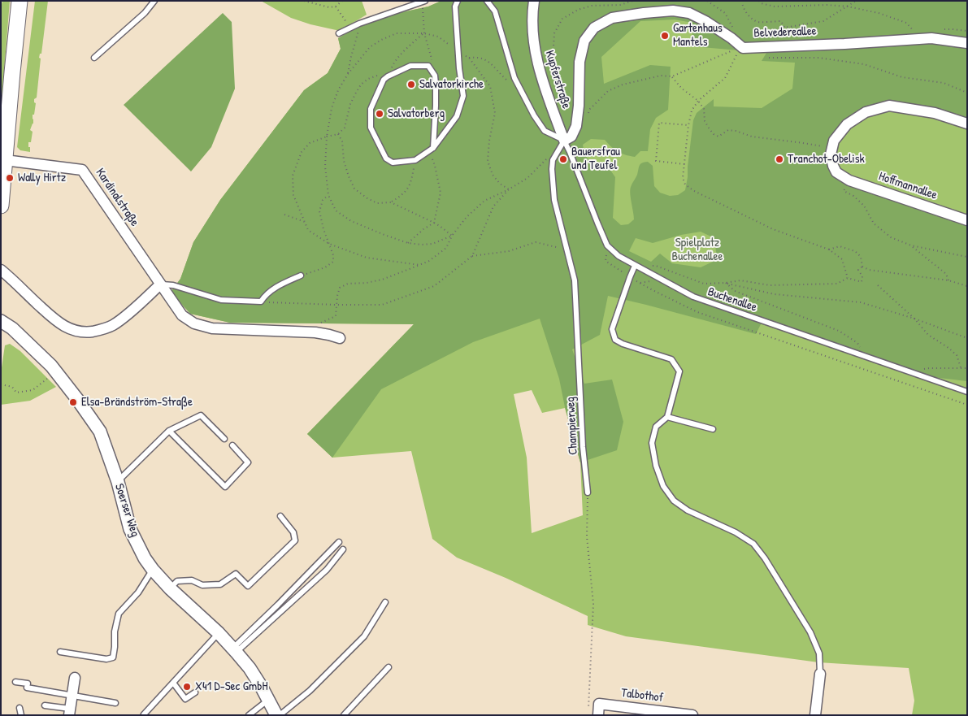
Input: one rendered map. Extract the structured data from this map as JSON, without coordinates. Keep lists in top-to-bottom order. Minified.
{"streets":{"street":["Belvedereallee","Kupferstraße","Hoffmannallee","Kardinalstraße","Soerser Weg","Talbothof"],"lane":["Buchenallee","Champierweg"]},"crossings":[["Belvedereallee","Kupferstraße"],["Belvedereallee","Buchenallee"],["Belvedereallee","Champierweg"],["Kupferstraße","Buchenallee"],["Kupferstraße","Champierweg"],["Buchenallee","Champierweg"]],"parks":["Spielplatz Buchenallee"],"places":["Gartenhaus Mantels","Salvatorkirche","Salvatorberg","Bauersfrau und Teufel","Tranchot-Obelisk","Wally Hirtz","Elsa-Brändström-Straße","X41 D-Sec GmbH"]}
